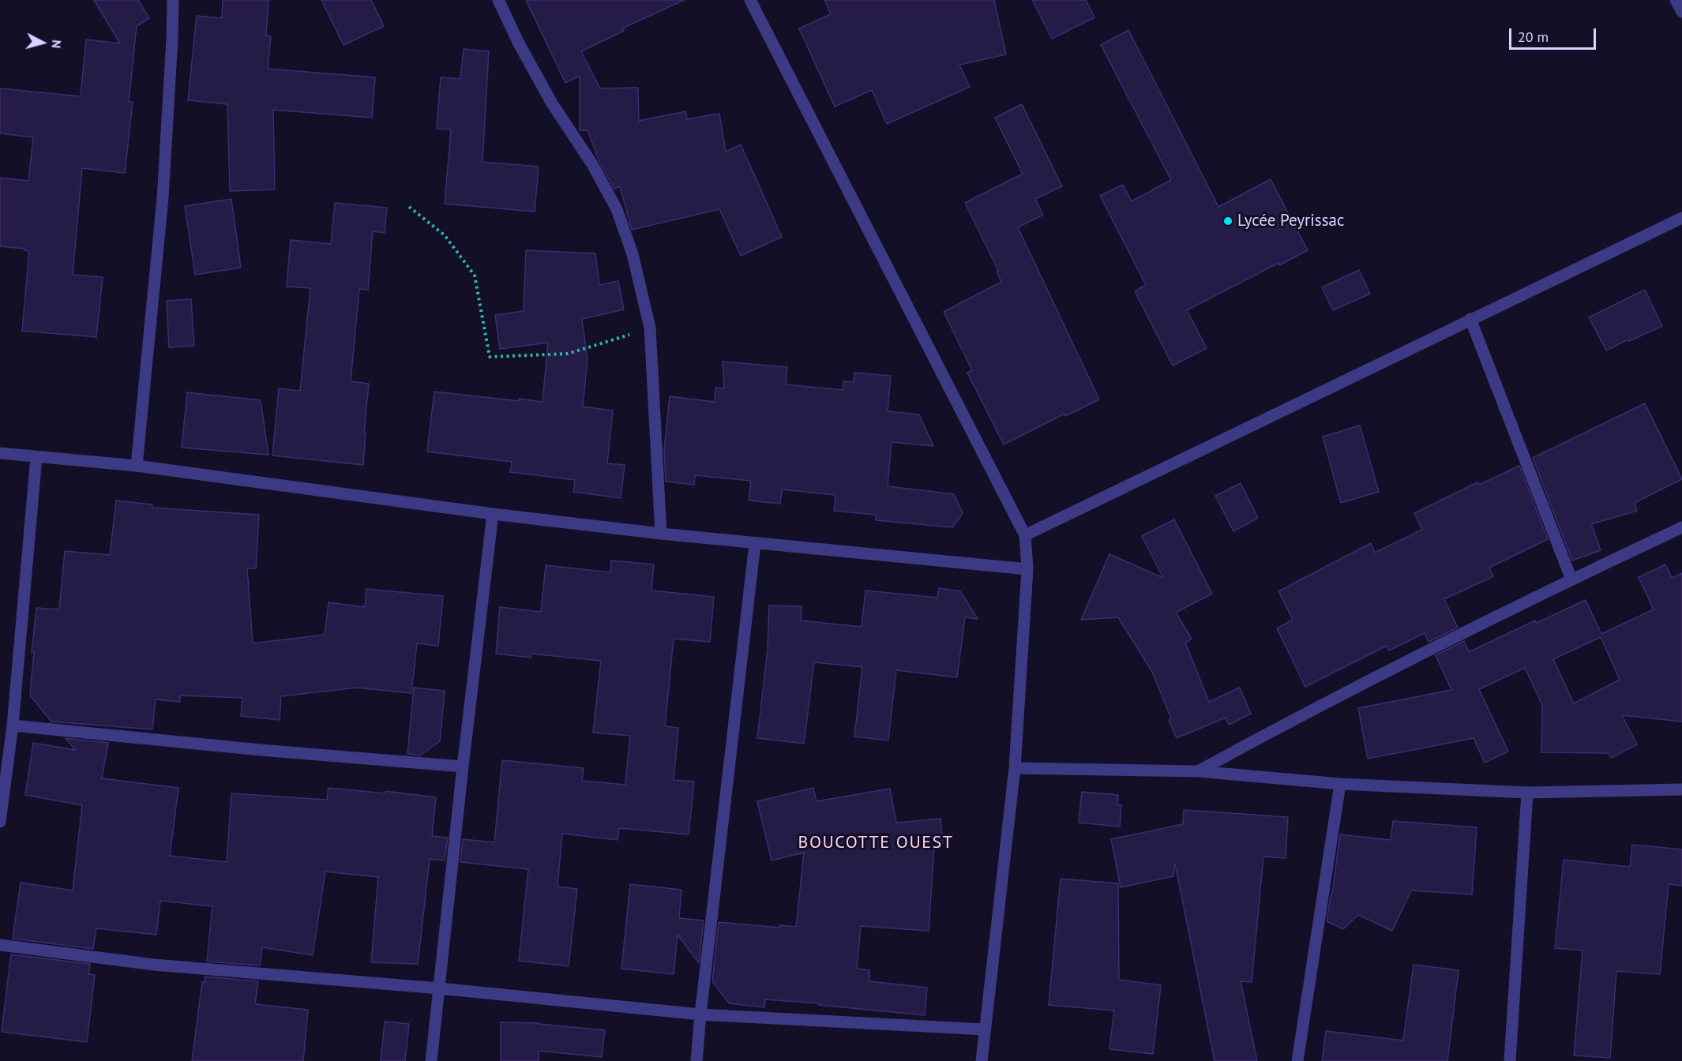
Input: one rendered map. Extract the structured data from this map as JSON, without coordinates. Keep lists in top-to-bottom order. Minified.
{"districts":["BOUCOTTE OUEST"],"places":["Lycée Peyrissac"],"scale_bar":"20 m","north":"right"}
